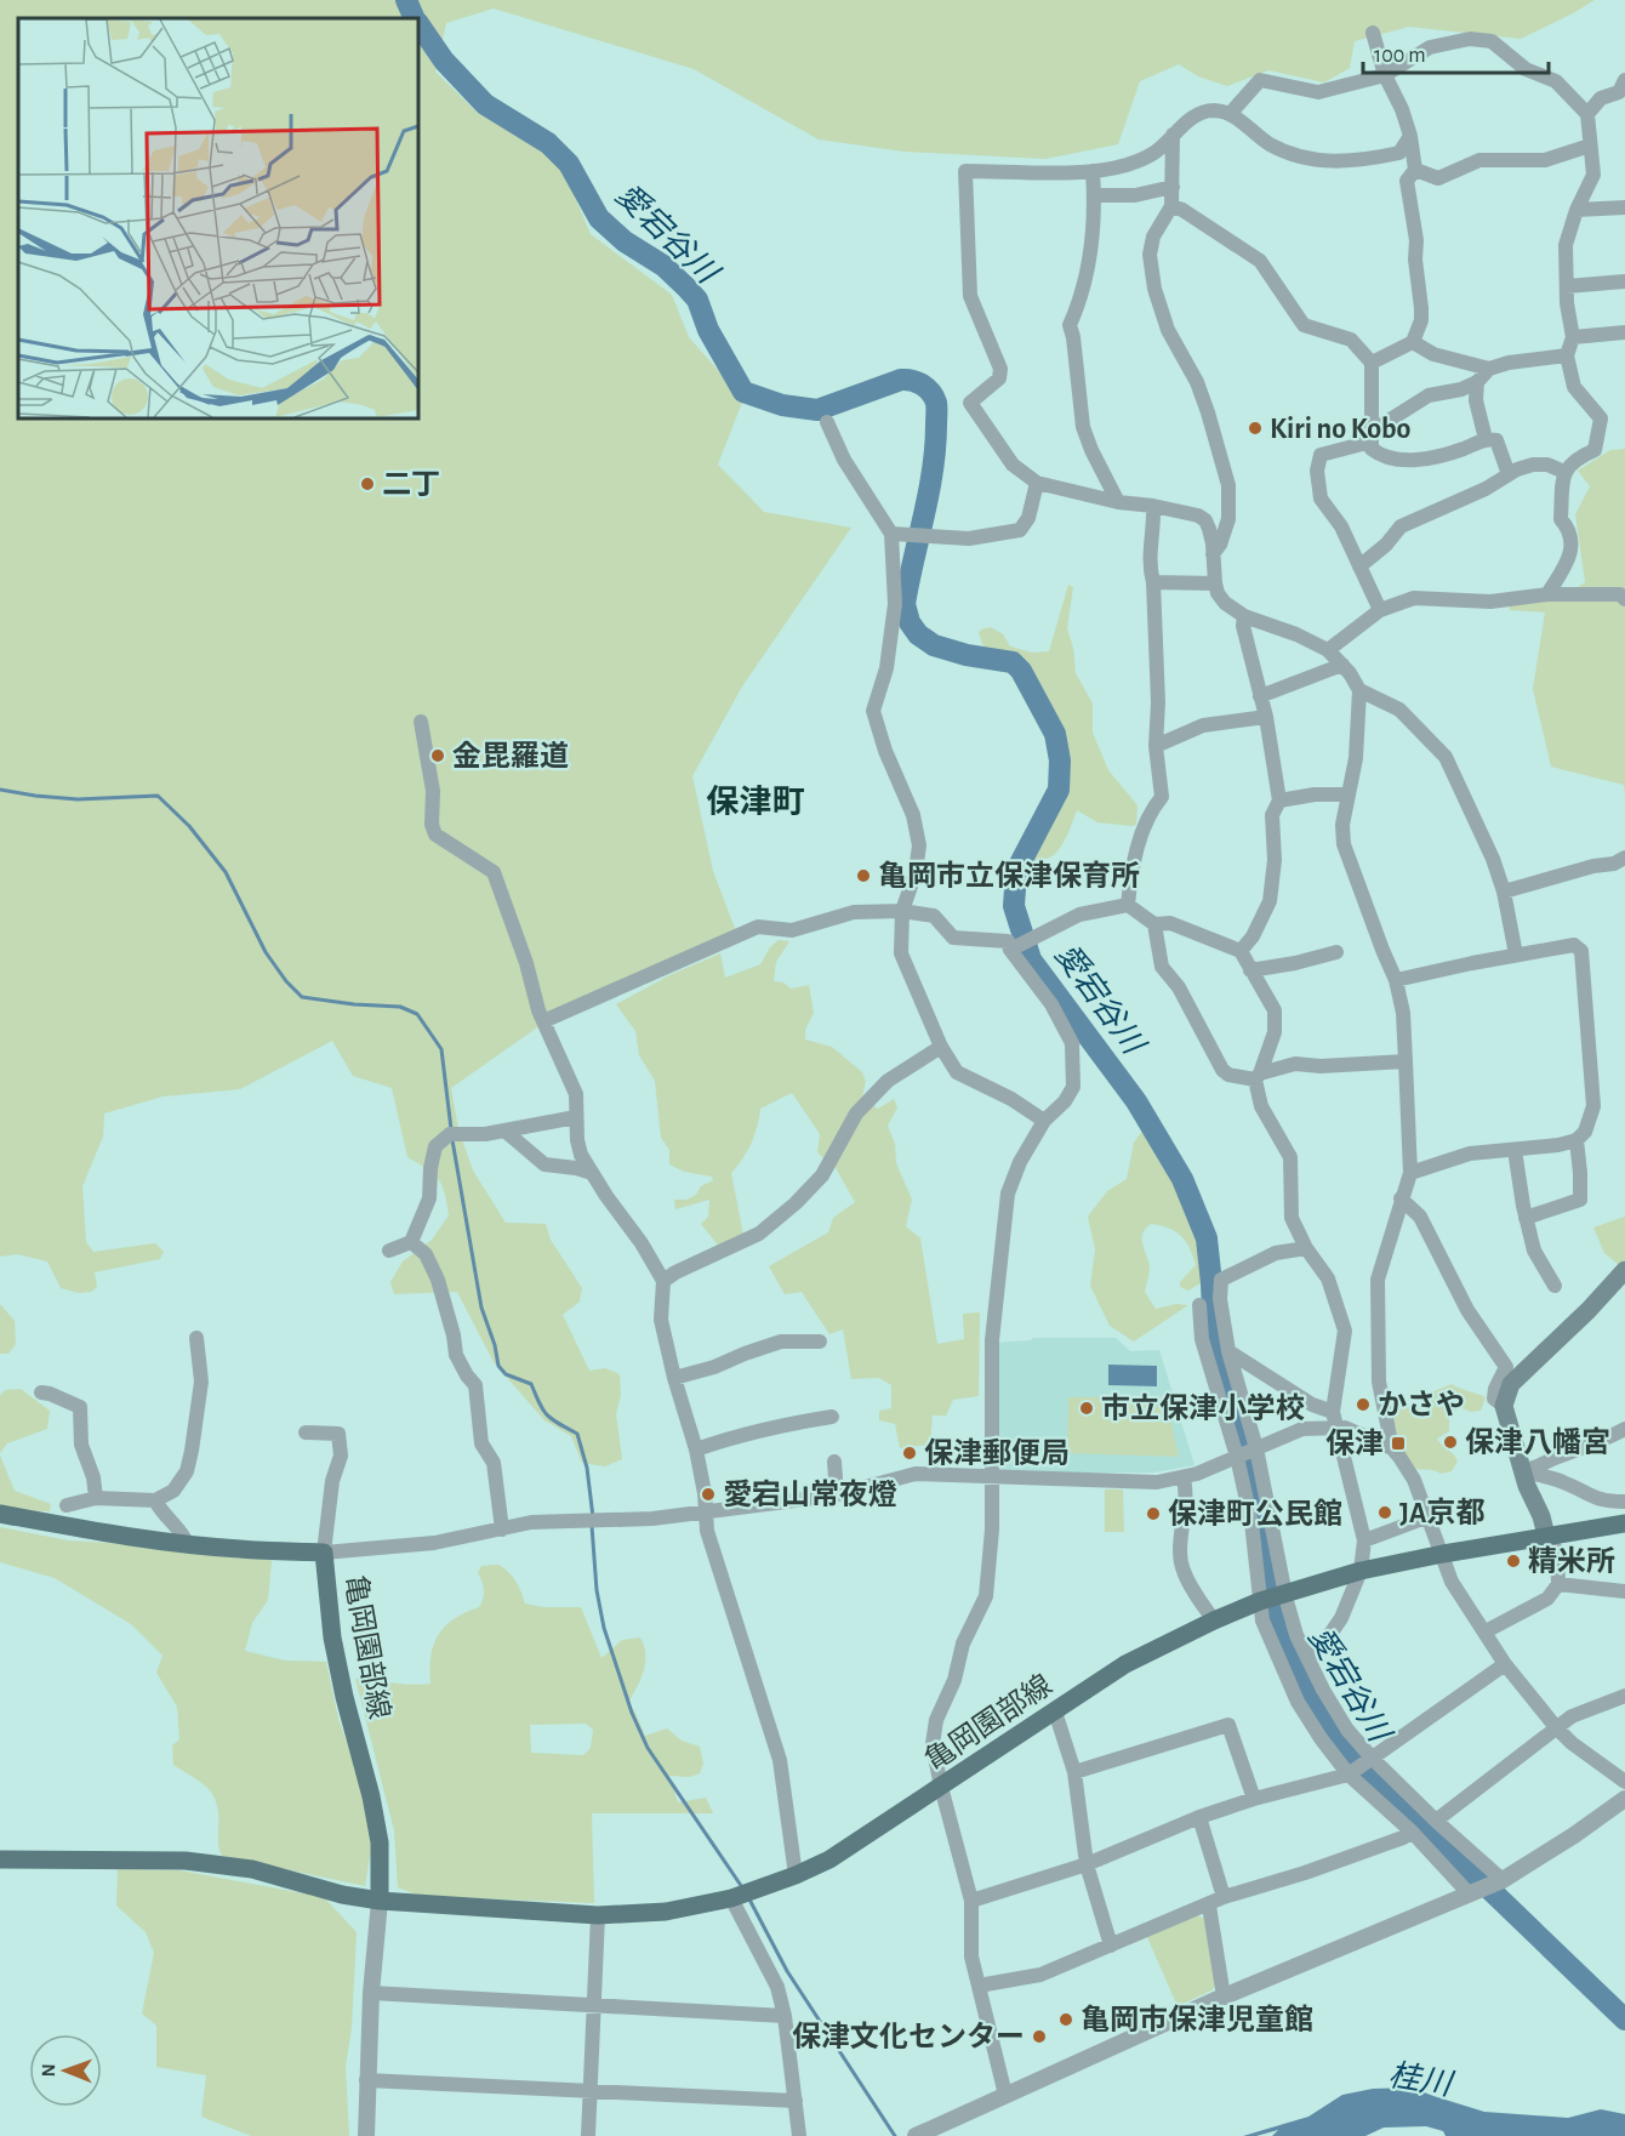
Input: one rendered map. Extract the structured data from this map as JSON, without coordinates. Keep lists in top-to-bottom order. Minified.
{"streets":{"main road":["亀岡園部線"]},"districts":["保津町"],"water":["愛宕谷川","桂川"],"places":{"other":["Kiri no Kobo","二丁","金毘羅道","亀岡市立保津保育所","かさや","市立保津小学校","保津八幡宮","保津郵便局","愛宕山常夜燈","JA京都","保津町公民館","精米所","亀岡市保津児童館","保津文化センター"],"transit":["保津"]},"scale_bar":"100 m","north":"left"}
